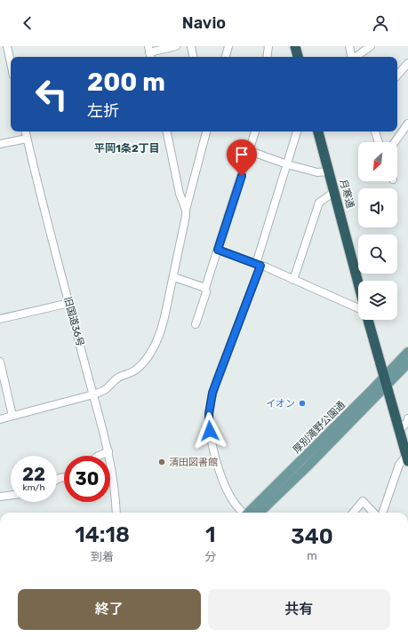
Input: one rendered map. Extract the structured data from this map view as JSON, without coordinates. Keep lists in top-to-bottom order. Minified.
{"streets":{"highway":["月寒通"],"main road":["厚別滝野公園通"],"street":["旧国道36号"]},"districts":["平岡1条2丁目"],"places":["イオン","清田図書館"],"north":"bottom left","page":{"header":"Navio","turn":["200 m","左折"],"speed":"22 km/h","limit":"30","eta":["14:18","到着","1","分","340","m"],"buttons":["終了","共有"]}}
